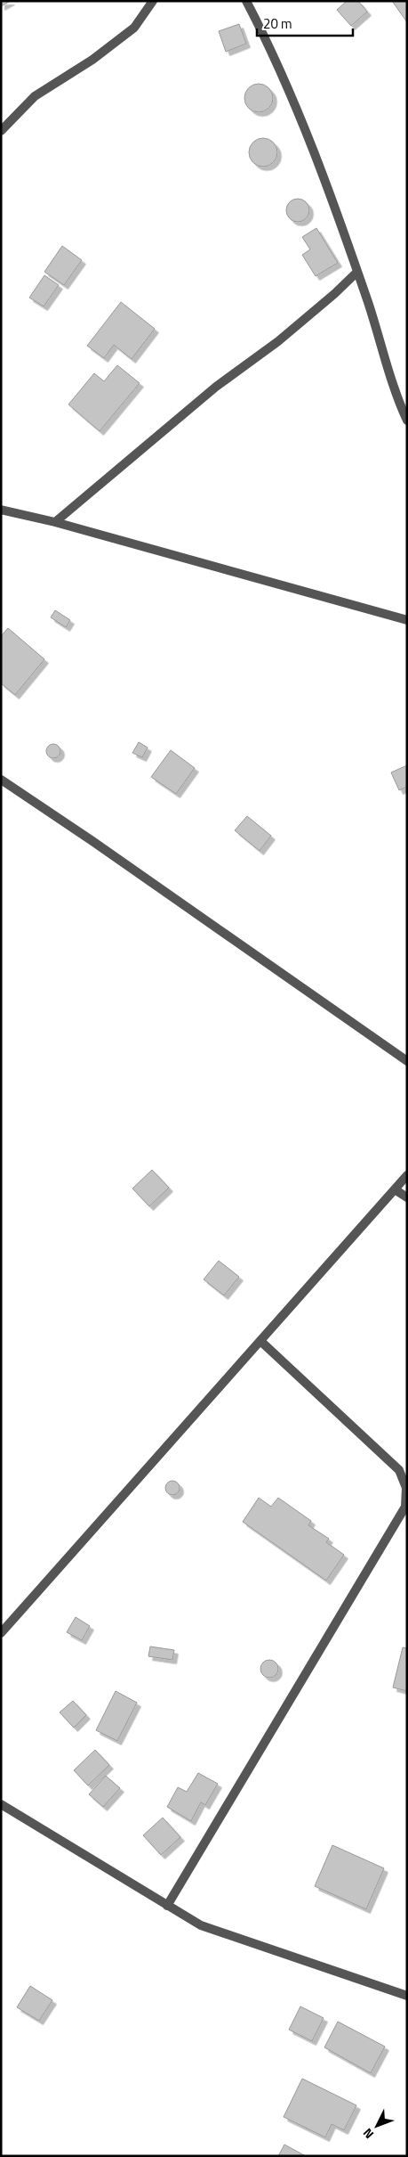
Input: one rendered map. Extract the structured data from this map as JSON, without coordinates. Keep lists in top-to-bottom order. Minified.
{"scale_bar":"20 m","north":"bottom left"}
